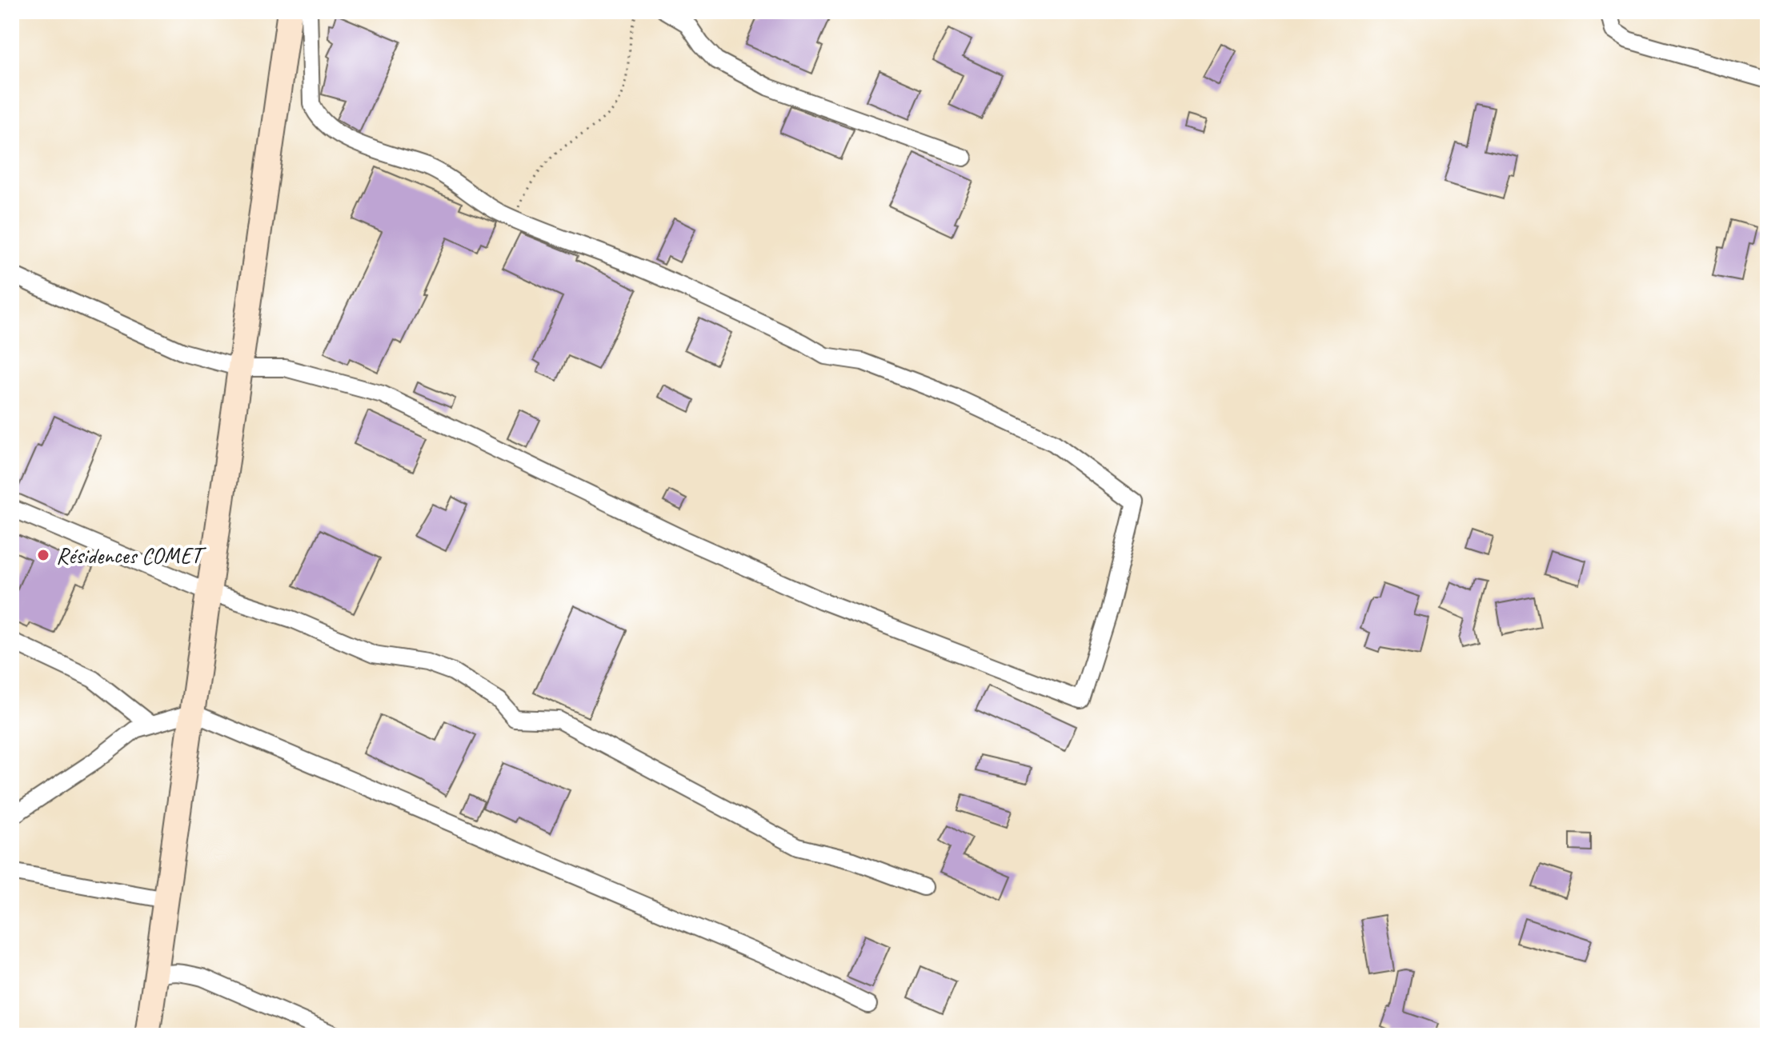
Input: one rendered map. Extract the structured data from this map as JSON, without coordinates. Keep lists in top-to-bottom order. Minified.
{"places":["Résidences COMET"]}
